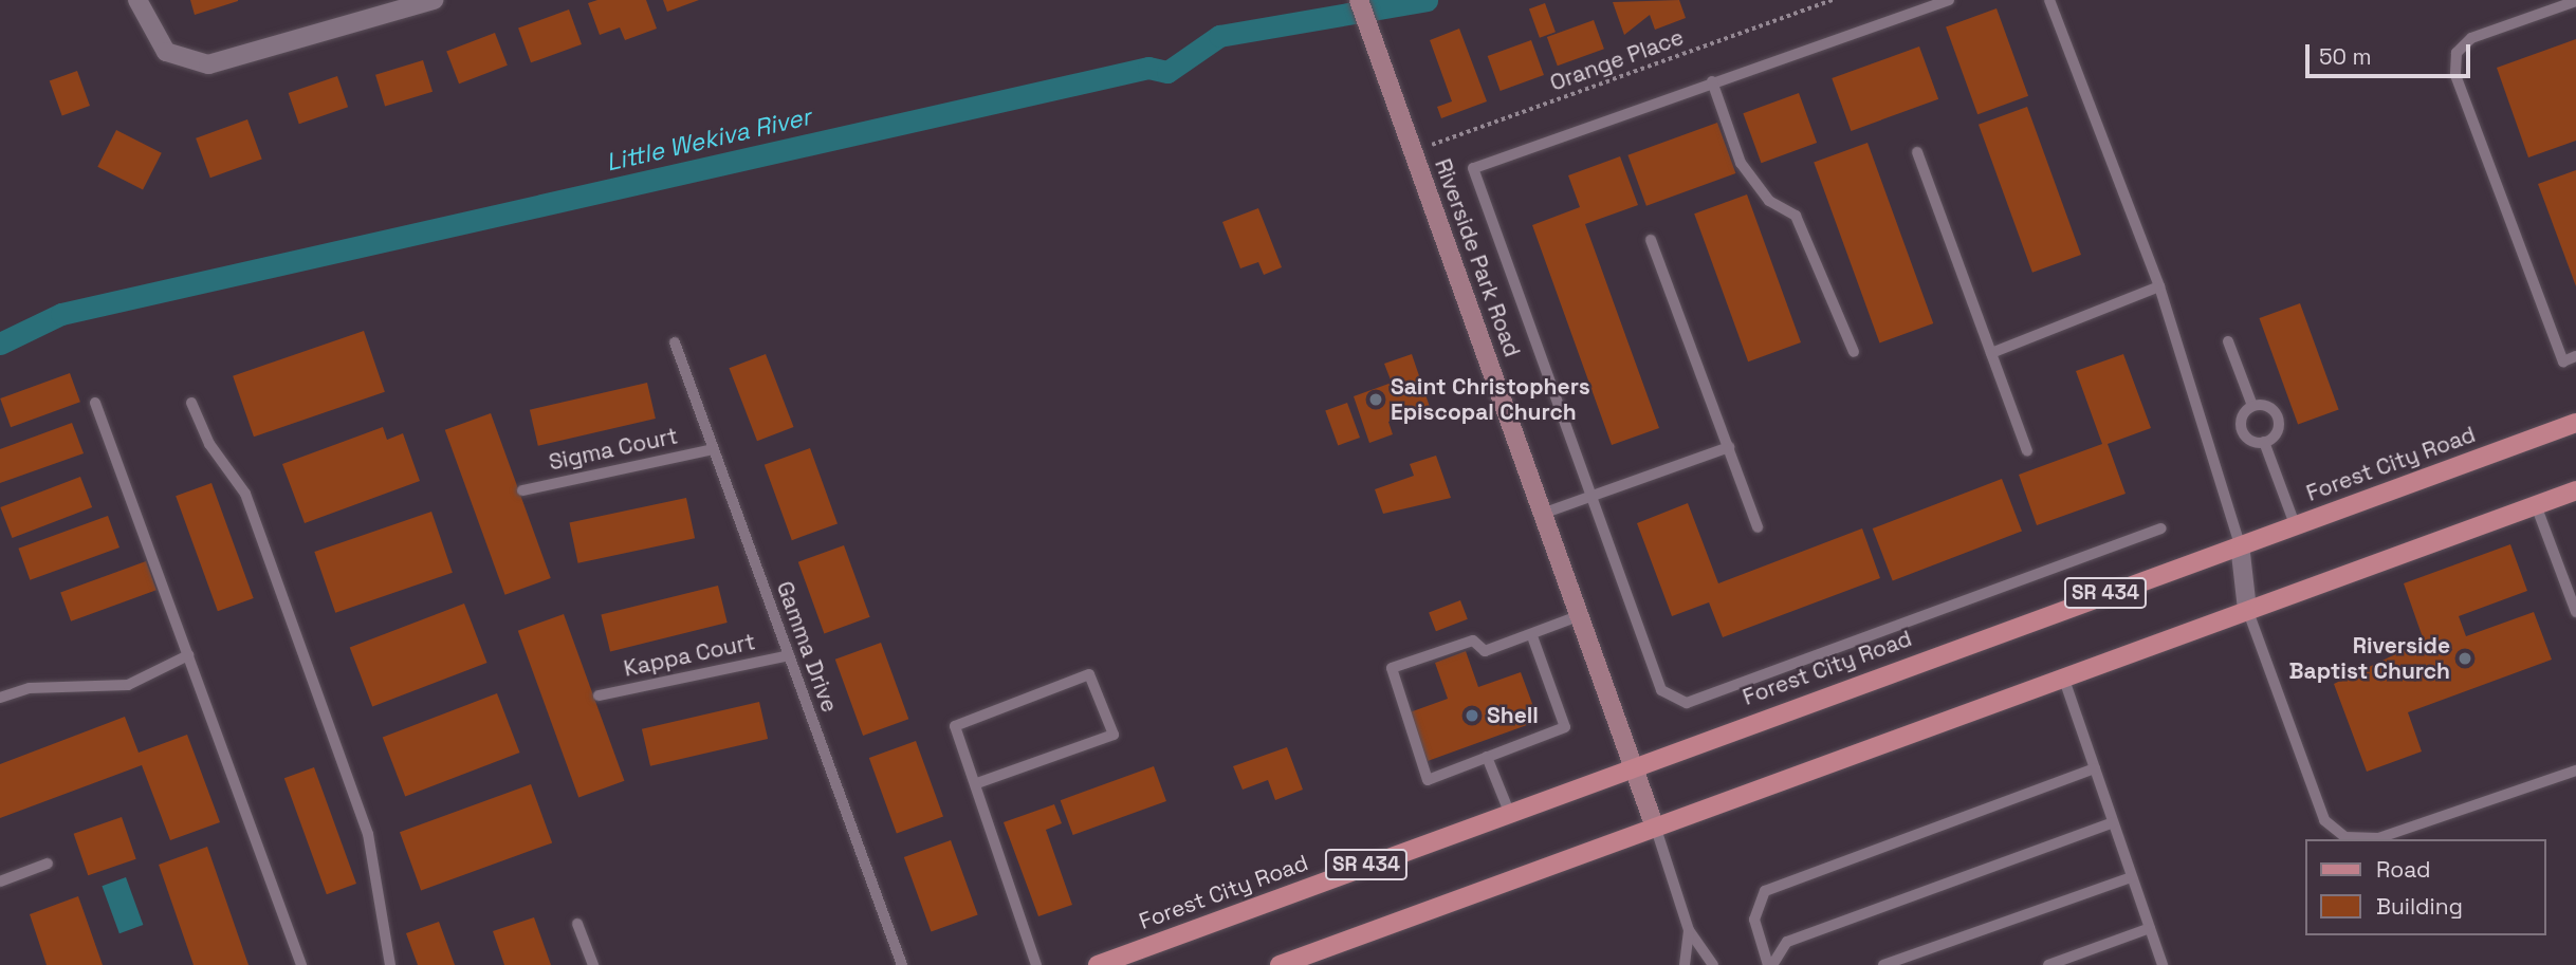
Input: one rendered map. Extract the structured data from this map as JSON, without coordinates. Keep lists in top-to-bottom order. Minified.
{"streets":{"main road":["Forest City Road","SR 434"],"street":["Riverside Park Road"],"lane":["Sigma Court","Gamma Drive","Kappa Court"],"path":["Orange Place"]},"crossings":[["Orange Place","Riverside Park Road"],["Riverside Park Road","Forest City Road"],["Sigma Court","Gamma Drive"],["Gamma Drive","Kappa Court"]],"water":["Little Wekiva River"],"places":["Saint Christophers Episcopal Church","Riverside Baptist Church","Shell"],"legend":["Road","Building"],"scale_bar":"50 m"}
